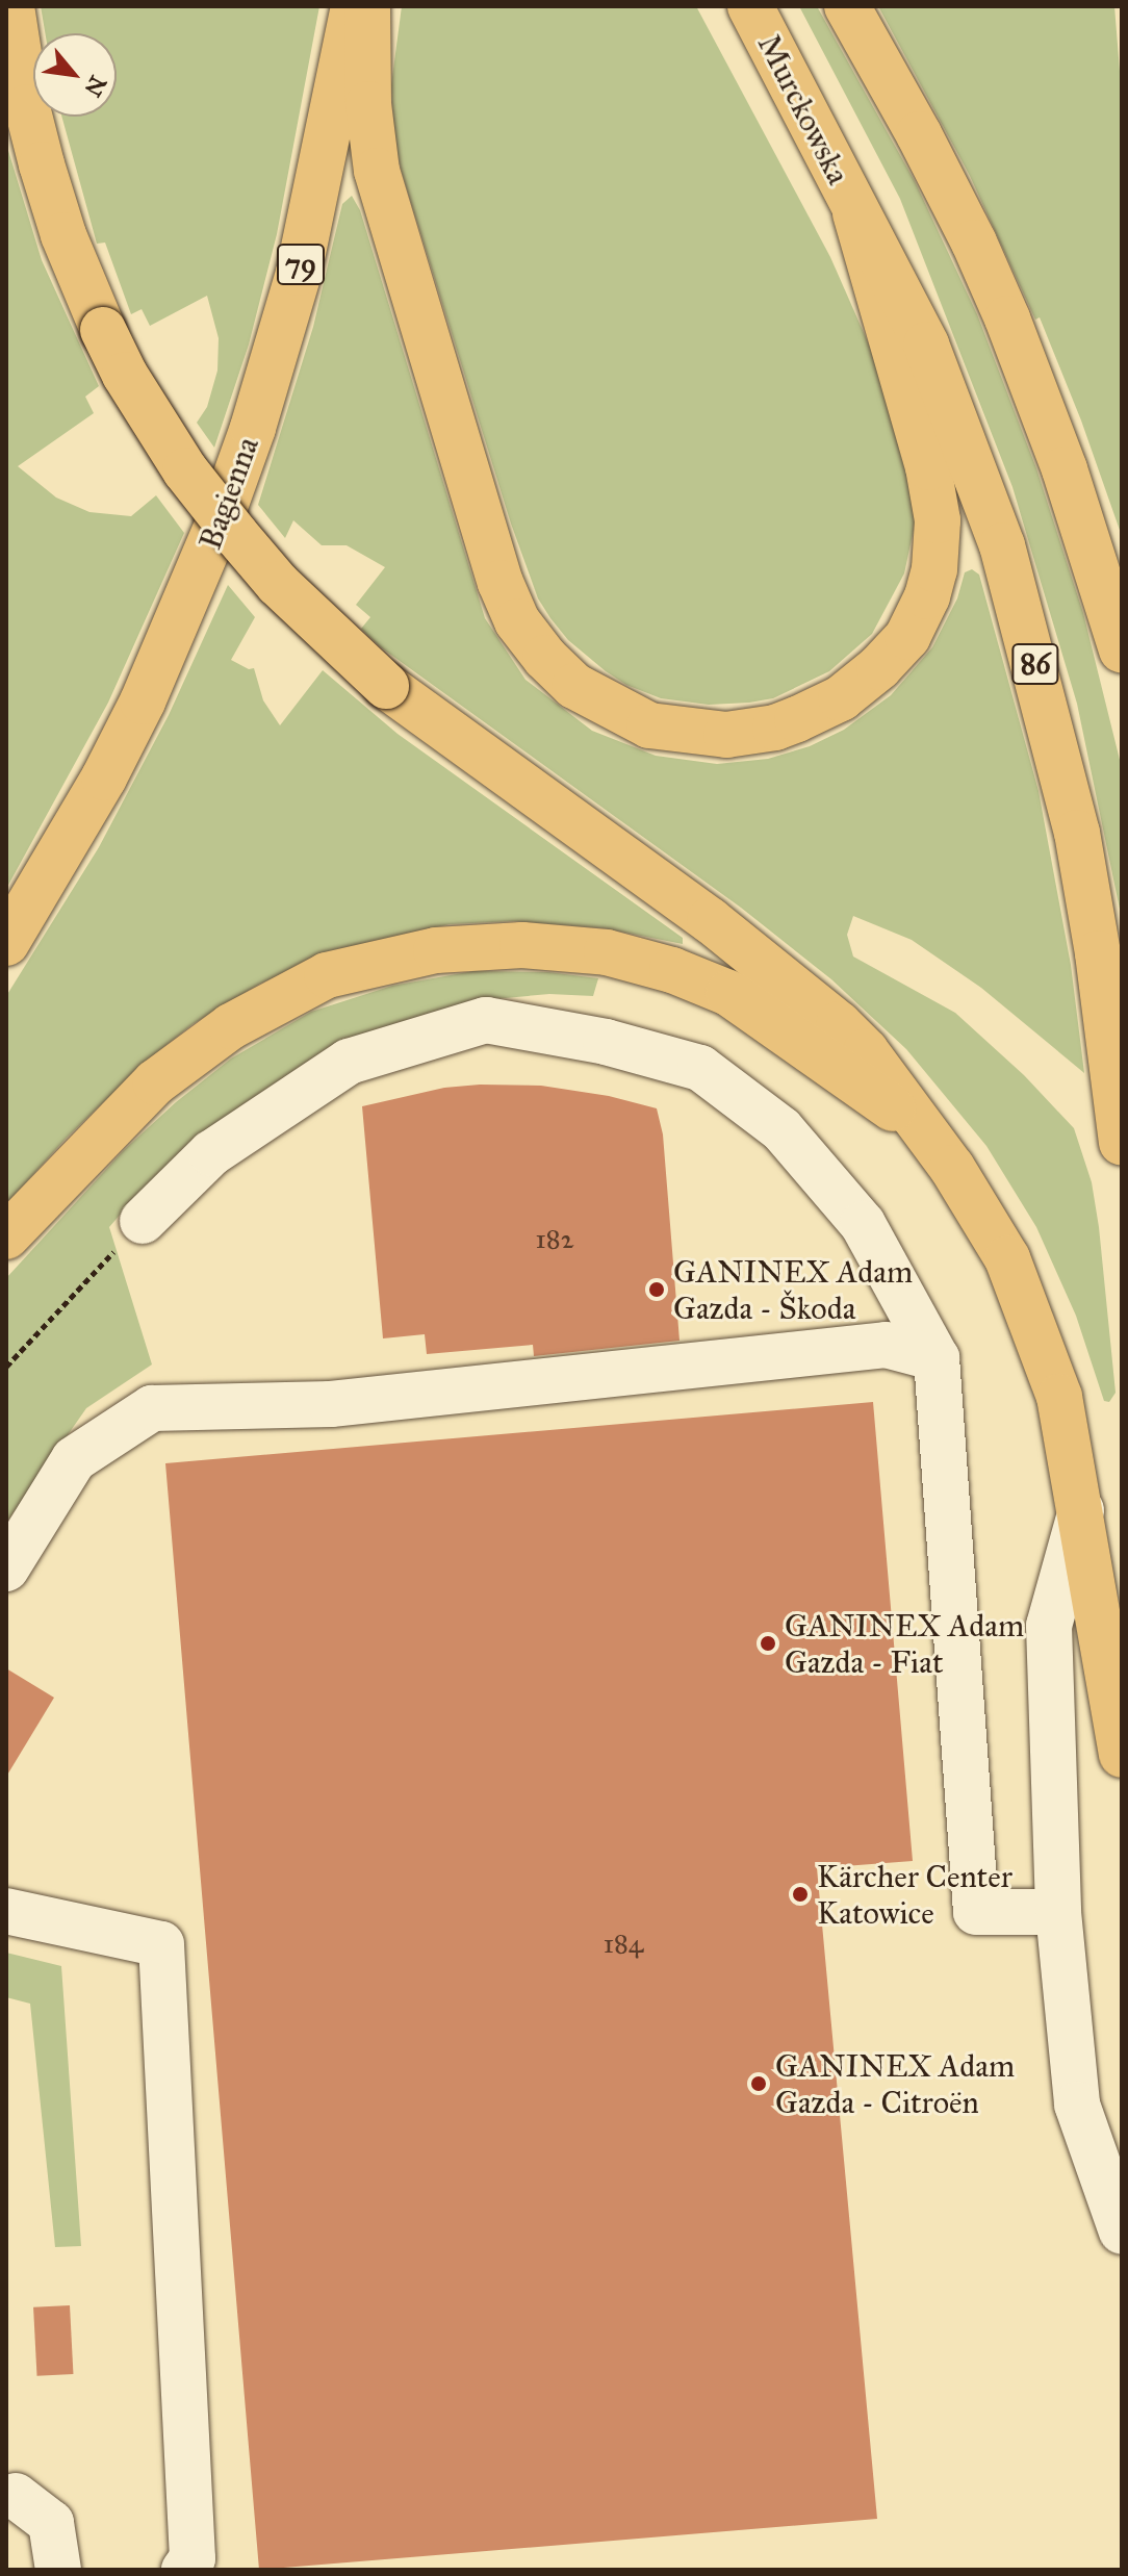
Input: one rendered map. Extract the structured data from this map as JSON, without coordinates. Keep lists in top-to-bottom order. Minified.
{"streets":{"main road":["Murckowska","79","Bagienna","86"]},"crossings":[["Murckowska","86"]],"places":["GANINEX Adam Gazda - Škoda","GANINEX Adam Gazda - Fiat","Kärcher Center Katowice","GANINEX Adam Gazda - Citroën"],"house_numbers":["182","184"],"north":"bottom right"}
